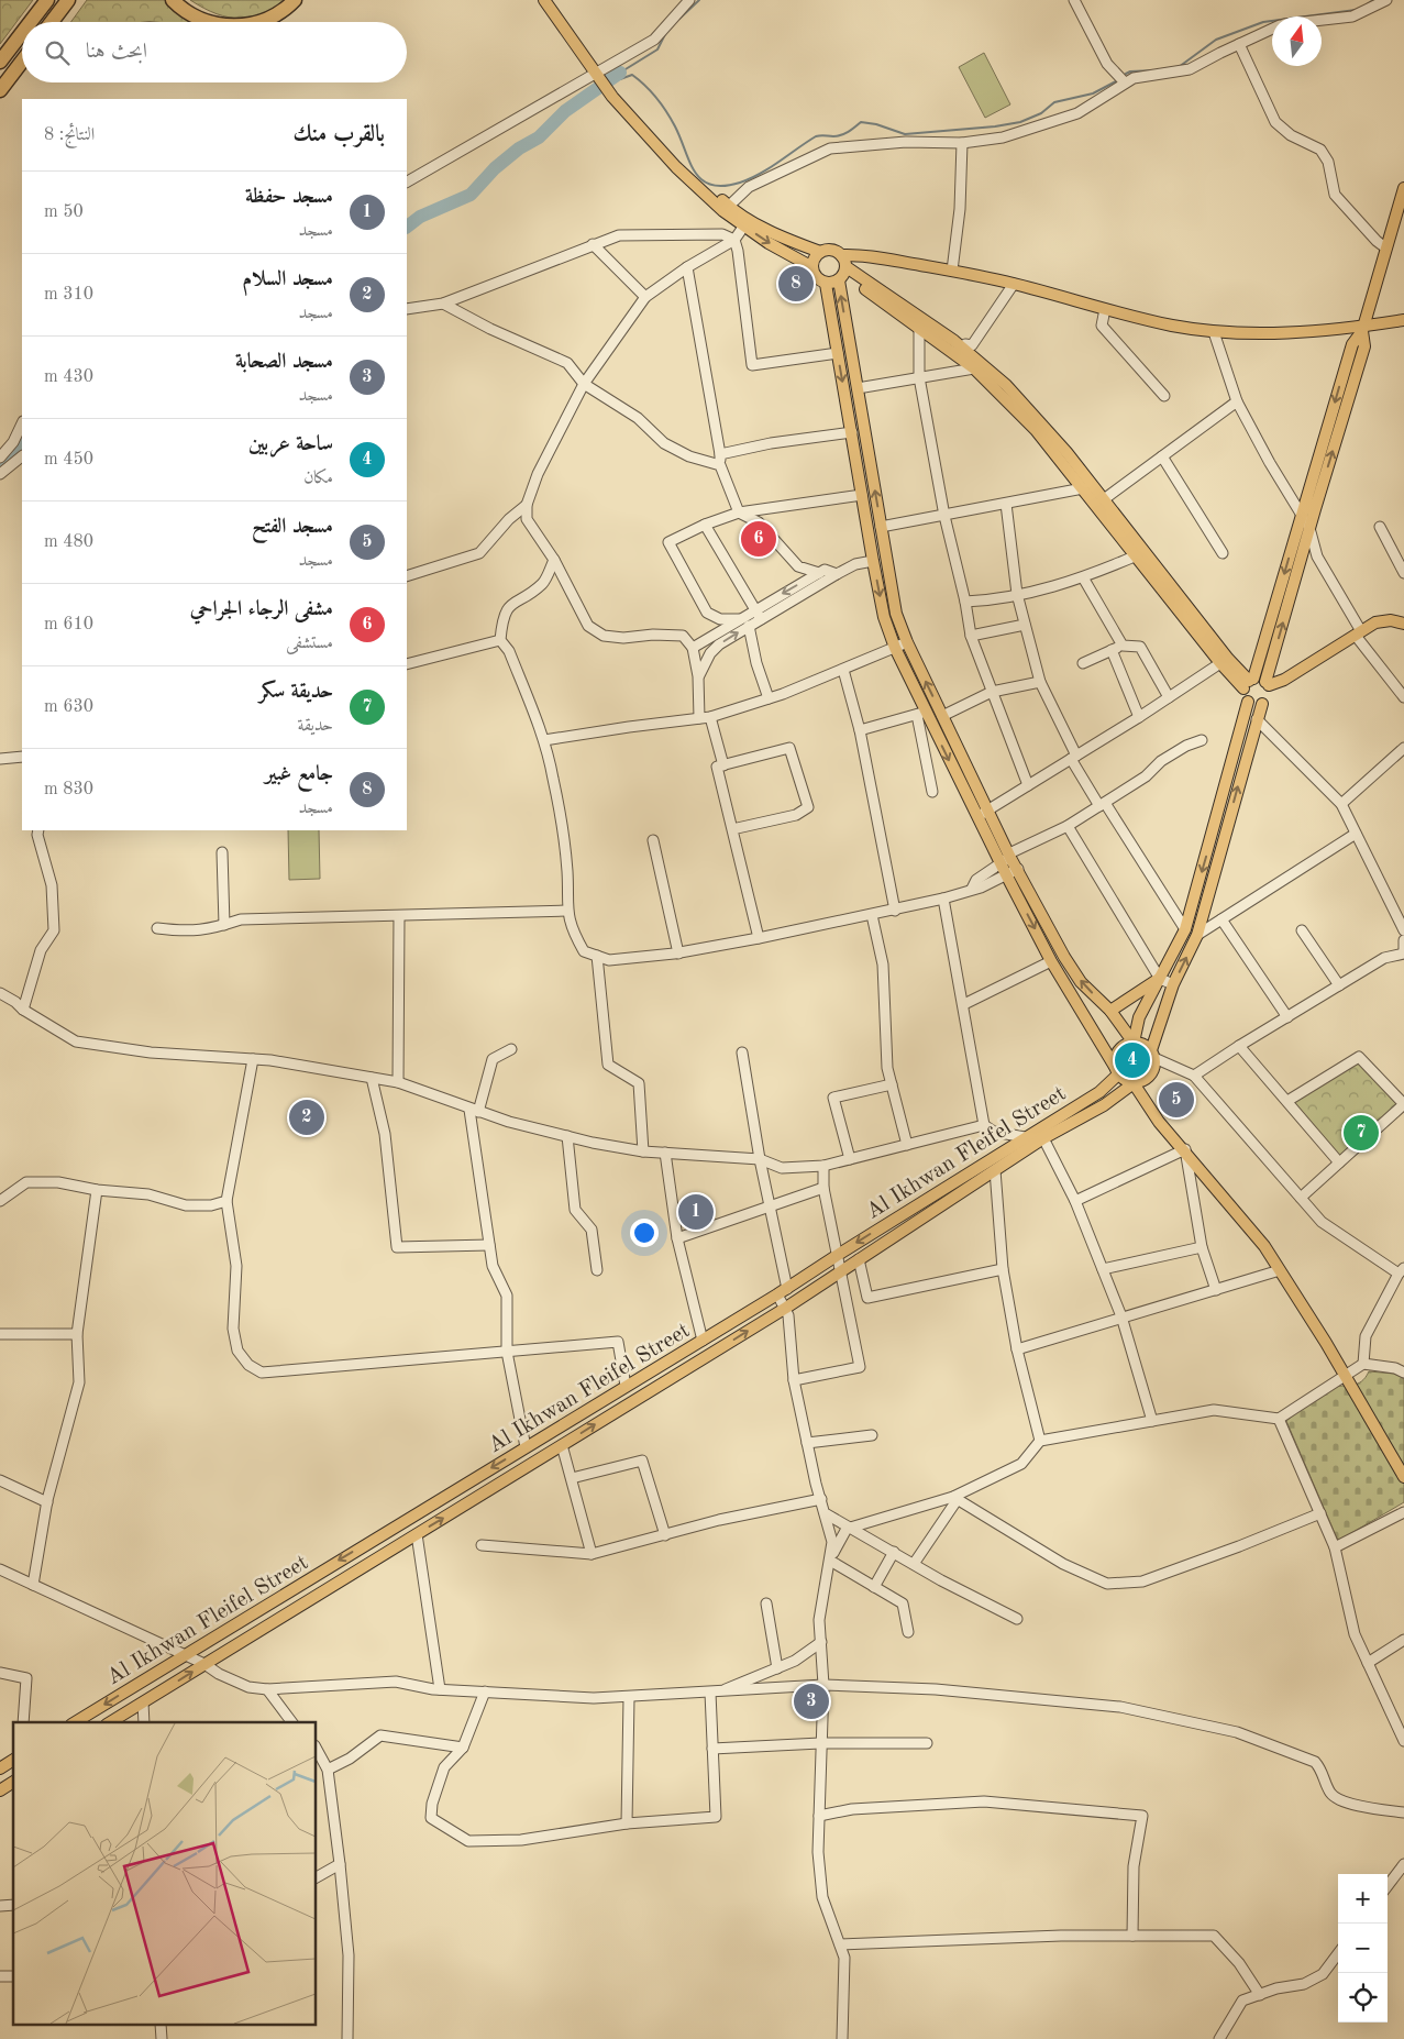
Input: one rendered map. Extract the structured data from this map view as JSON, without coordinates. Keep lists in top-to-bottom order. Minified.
{"streets":{"main road":["Al Ikhwan Fleifel Street"]},"north":"top","page":{"search":"ابحث هنا","heading":["بالقرب منك","النتائج: 8"],"list":[{"mark":"1","name":"مسجد حفظة","note":"مسجد","value":"50 m"},{"mark":"2","name":"مسجد السلام","note":"مسجد","value":"310 m"},{"mark":"3","name":"مسجد الصحابة","note":"مسجد","value":"430 m"},{"mark":"4","name":"ساحة عربين","note":"مكان","value":"450 m"},{"mark":"5","name":"مسجد الفتح","note":"مسجد","value":"480 m"},{"mark":"6","name":"مشفى الرجاء الجراحي","note":"مستشفى","value":"610 m"},{"mark":"7","name":"حديقة سكر","note":"حديقة","value":"630 m"},{"mark":"8","name":"جامع غبير","note":"مسجد","value":"830 m"}],"pins":["8","6","4","5","2","7","1","3"],"map_buttons":["+","−"]}}
